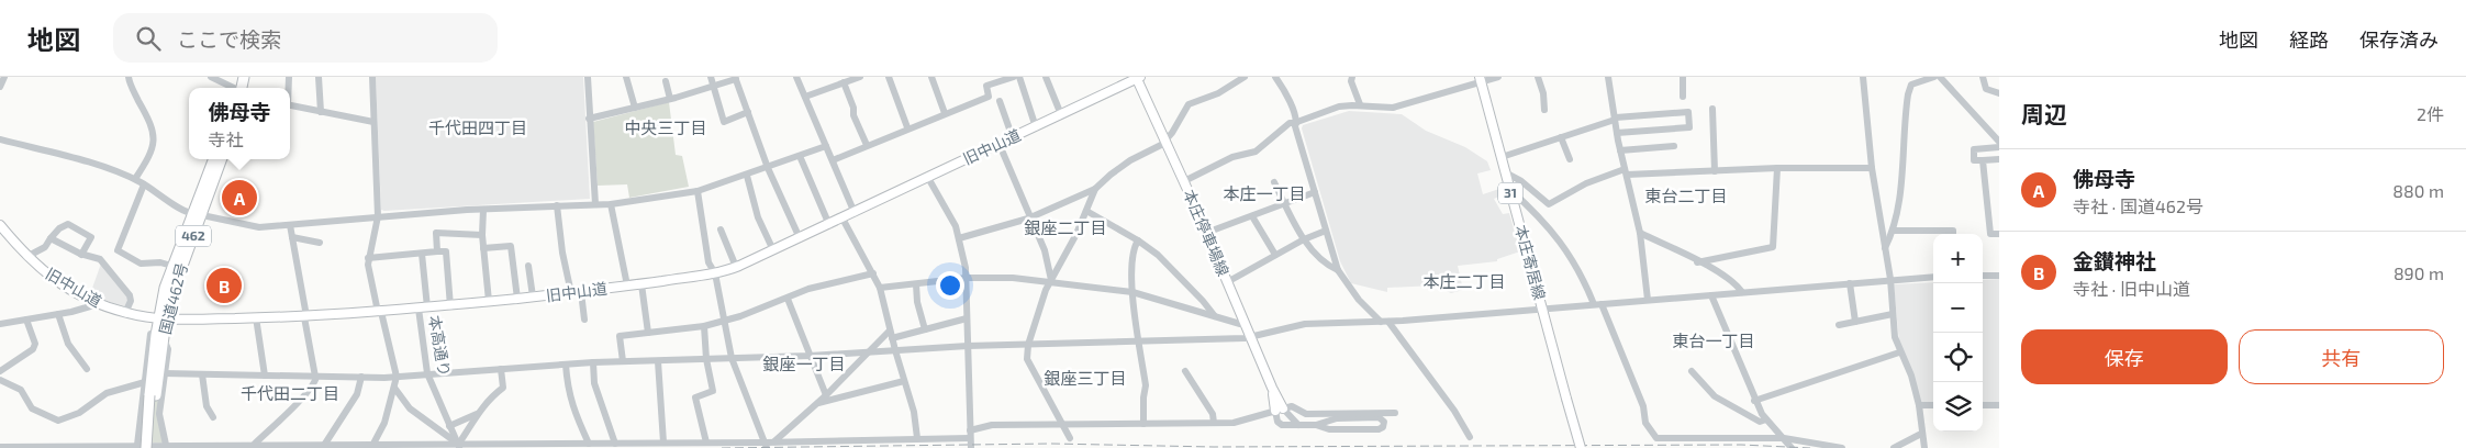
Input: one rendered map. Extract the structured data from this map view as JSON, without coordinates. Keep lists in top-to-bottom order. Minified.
{"streets":{"highway":["462","国道462号"],"main road":["旧中山道","31","本庄停車場線","本庄寄居線"],"street":["本高通り"]},"crossings":[["旧中山道","本庄停車場線"],["旧中山道","国道462号"],["旧中山道","本高通り"]],"districts":["千代田四丁目","中央三丁目","本庄一丁目","東台二丁目","銀座二丁目","本庄二丁目","東台一丁目","銀座一丁目","銀座三丁目","千代田二丁目"],"page":{"header":"地図","search":"ここで検索","nav":["地図","経路","保存済み"],"heading":["周辺","2件"],"popup":["佛母寺","寺社"],"list":[{"mark":"A","name":"佛母寺","note":"寺社 · 国道462号","value":"880 m"},{"mark":"B","name":"金鑚神社","note":"寺社 · 旧中山道","value":"890 m"}],"pins":["A","B"],"map_buttons":["+","−"],"buttons":["保存","共有"]}}
